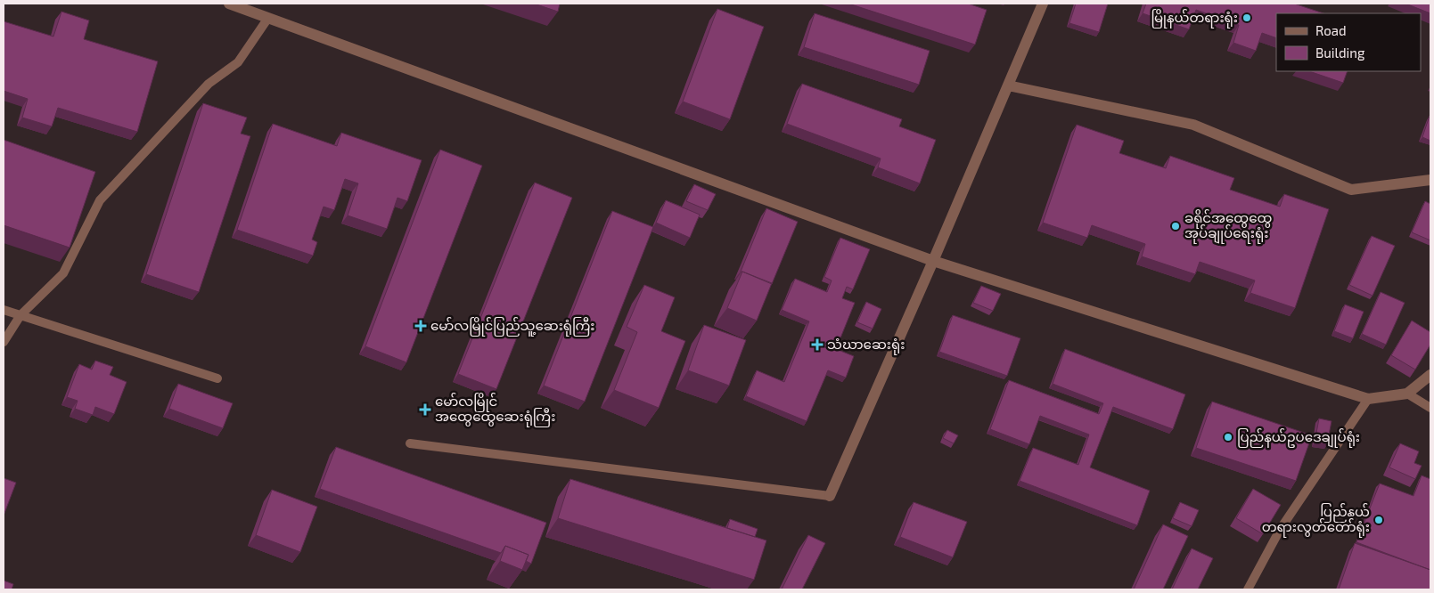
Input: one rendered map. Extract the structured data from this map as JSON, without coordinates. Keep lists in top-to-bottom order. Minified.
{"places":{"other":["မြိုနယ်တရားရုံး","ခရိုင်အထွေထွေ အုပ်ချုပ်ရေးရုံး","ပြည်နယ်ဥပဒေချုပ်ရုံး","ပြည်နယ် တရားလွတ်တော်ရုံး"],"health":["မော်လမြိုင်ပြည်သူ့ဆေးရုံကြီး","သံဃာဆေးရုံး","မော်လမြိုင် အထွေထွေဆေးရုံကြီး"]},"legend":["Road","Building"]}
